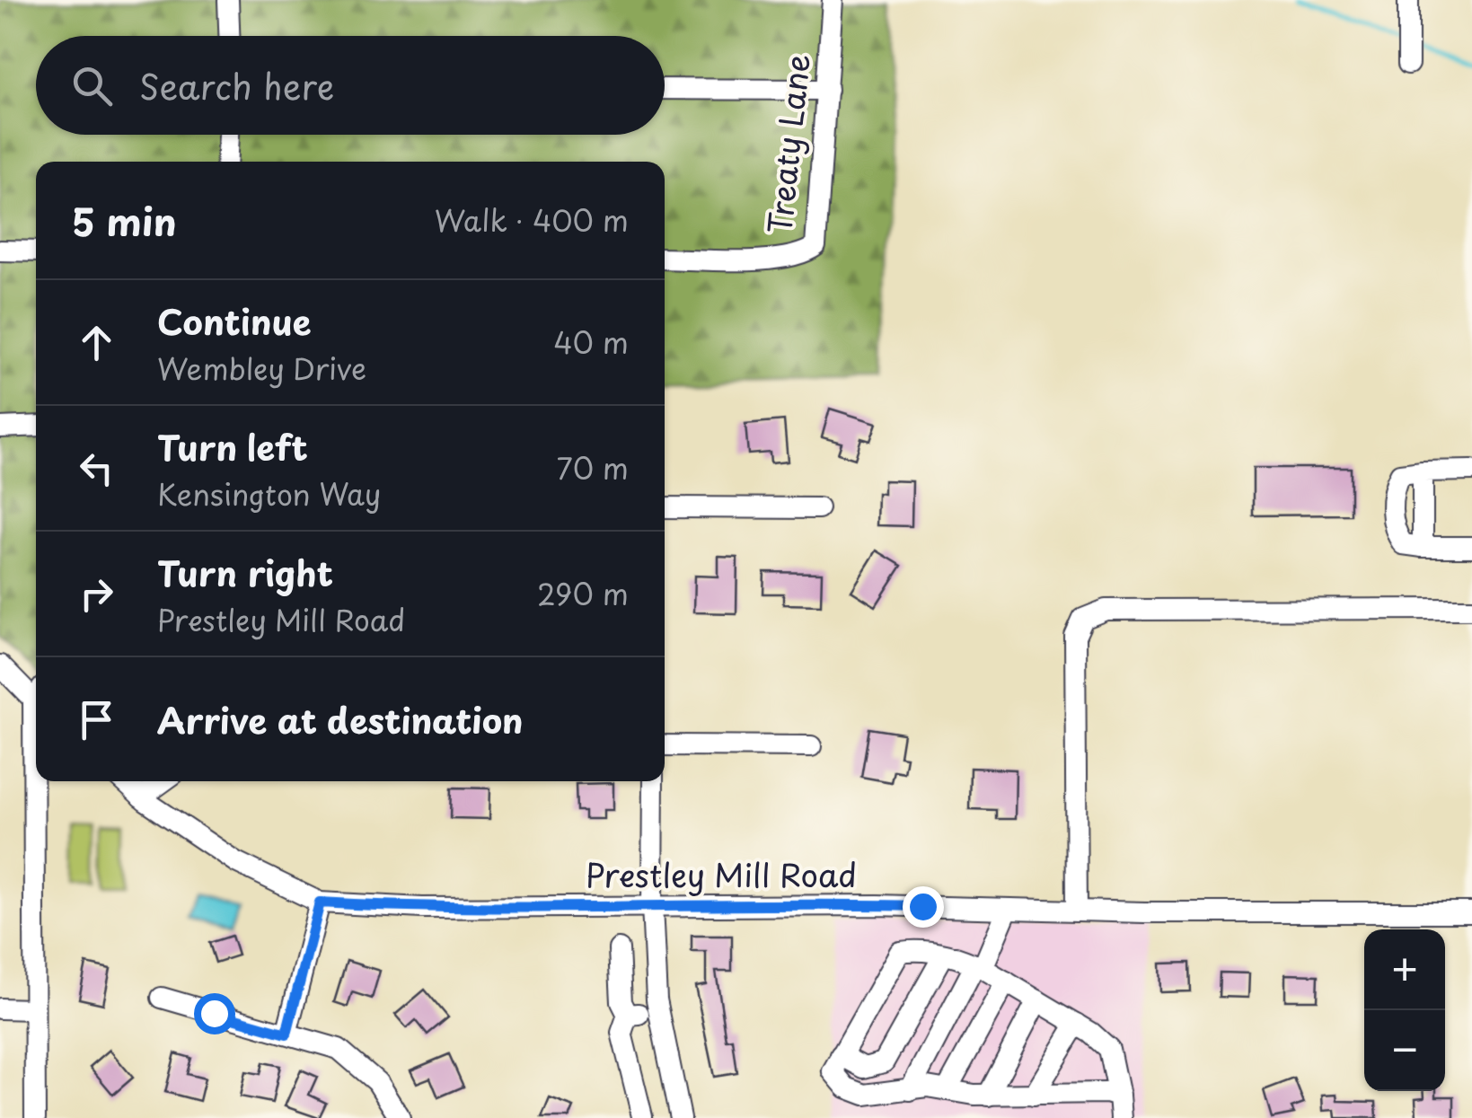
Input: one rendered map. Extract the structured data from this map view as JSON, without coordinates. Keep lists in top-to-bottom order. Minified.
{"streets":{"street":["Treaty Lane","Prestley Mill Road"]},"page":{"search":"Search here","heading":["5 min","Walk · 400 m"],"list":[["Continue","Wembley Drive","40 m"],["Turn left","Kensington Way","70 m"],["Turn right","Prestley Mill Road","290 m"],"Arrive at destination"],"map_buttons":["+","−"]}}
